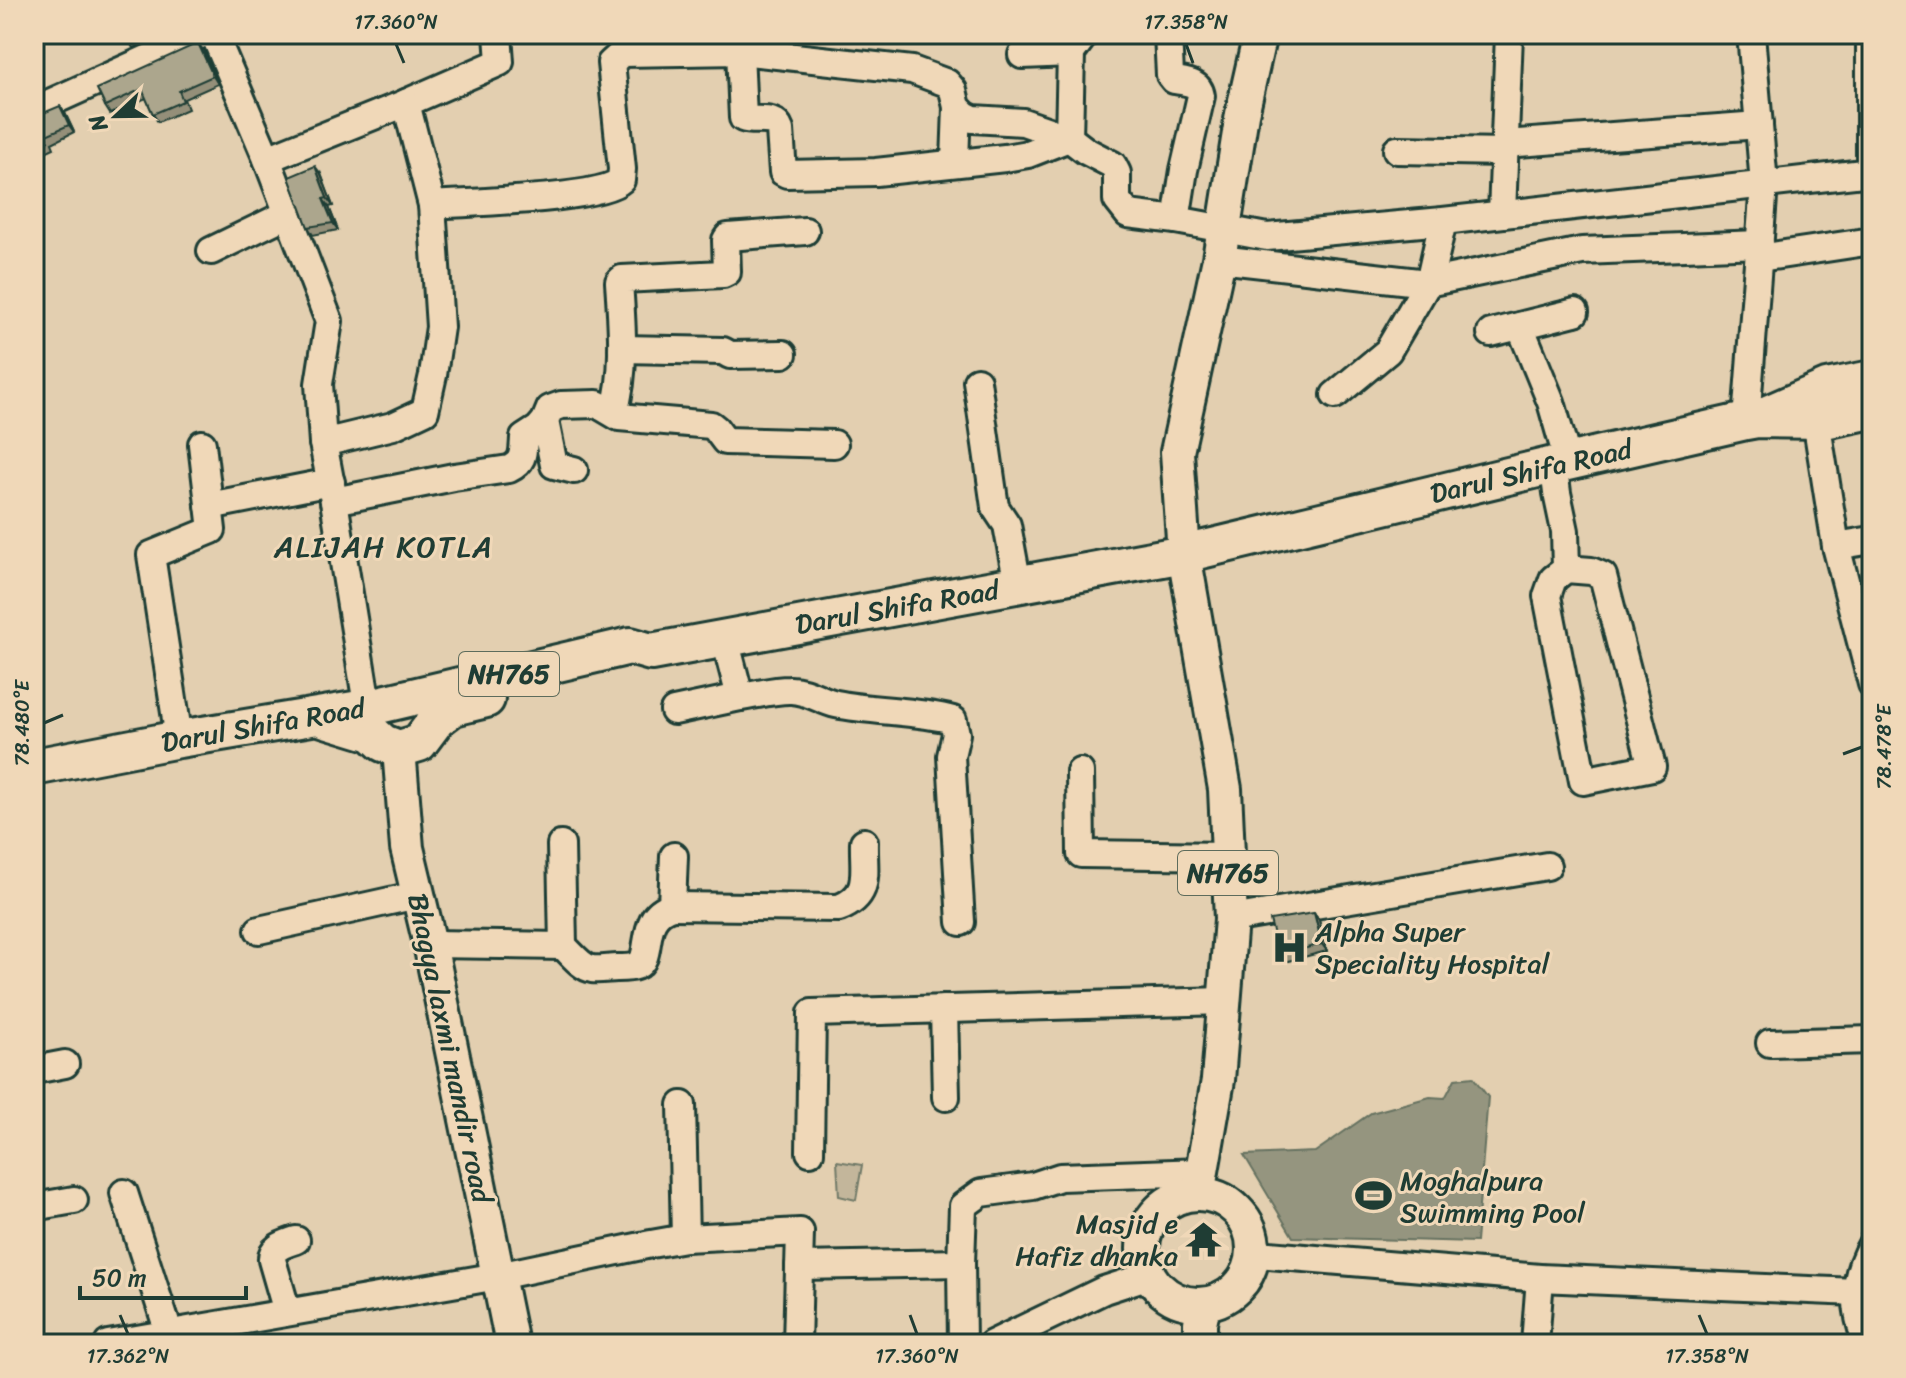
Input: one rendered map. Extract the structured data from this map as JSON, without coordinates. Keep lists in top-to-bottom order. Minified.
{"streets":{"highway":["Darul Shifa Road","NH765"],"main road":["Bhagya laxmi mandir road"]},"crossings":[["Darul Shifa Road","NH765"],["Darul Shifa Road","Bhagya laxmi mandir road"],["NH765","Bhagya laxmi mandir road"]],"districts":["ALIJAH KOTLA"],"places":{"hospital":["Alpha Super Speciality Hospital"],"sports":["Moghalpura Swimming Pool"],"temple":["Masjid e Hafiz dhanka"]},"scale_bar":"50 m","north":"left","coordinates":["17.360°N","17.358°N","78.480°E","78.478°E","17.362°N"]}
